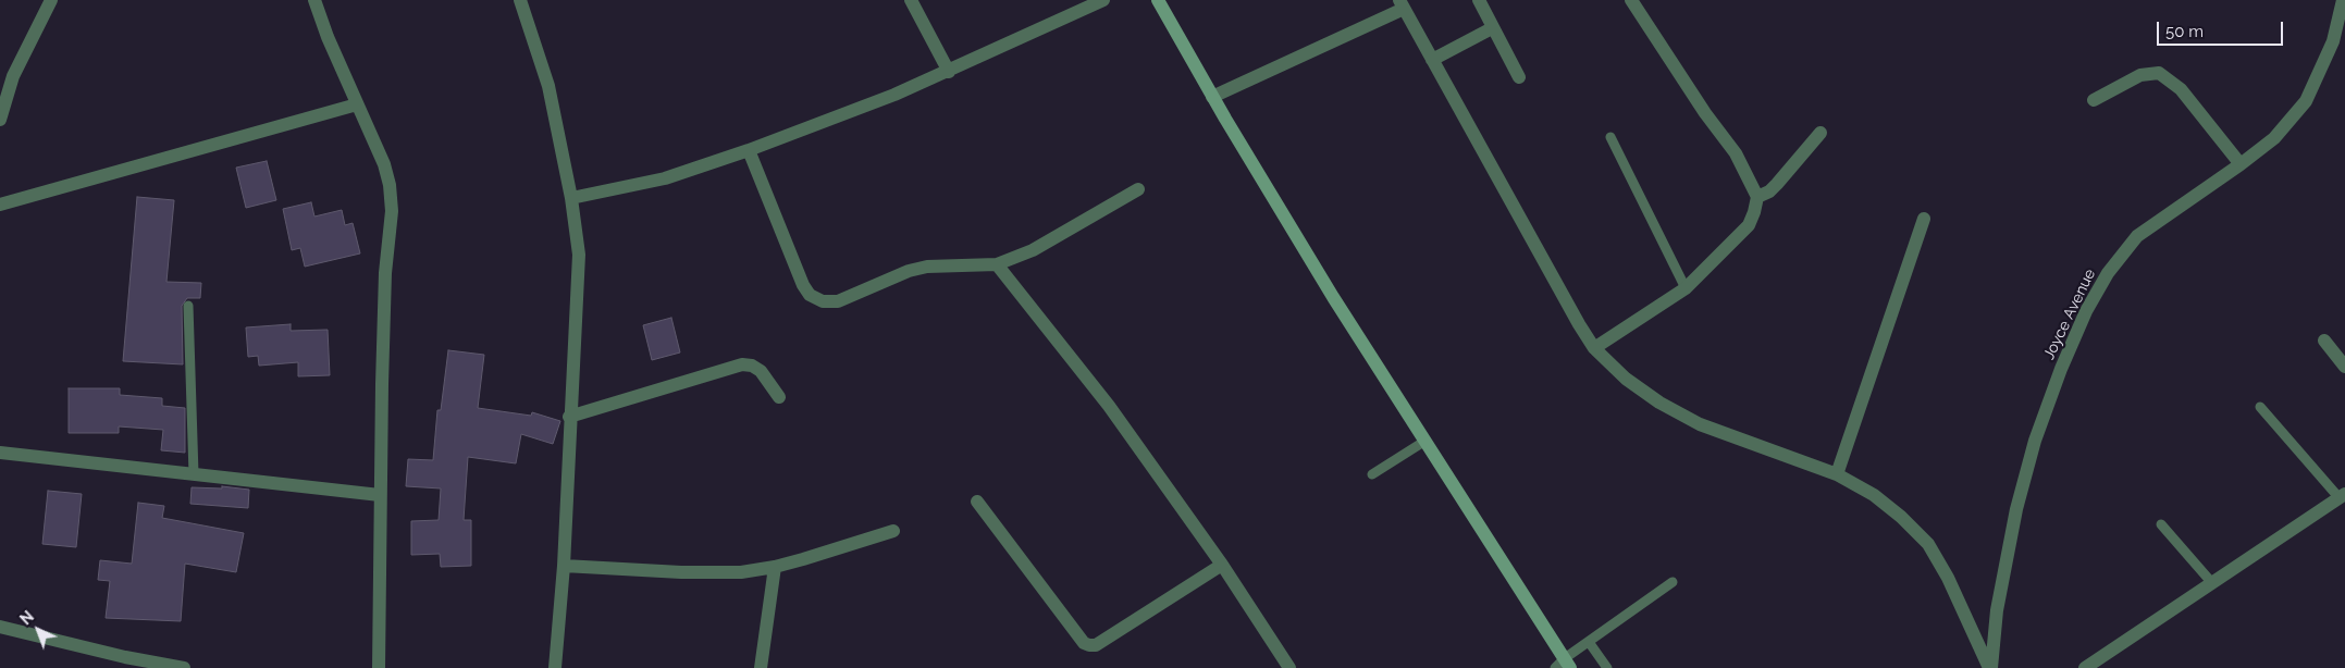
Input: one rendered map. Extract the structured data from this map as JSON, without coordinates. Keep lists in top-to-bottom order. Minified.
{"streets":{"street":["Joyce Avenue"]},"scale_bar":"50 m","north":"top left"}
